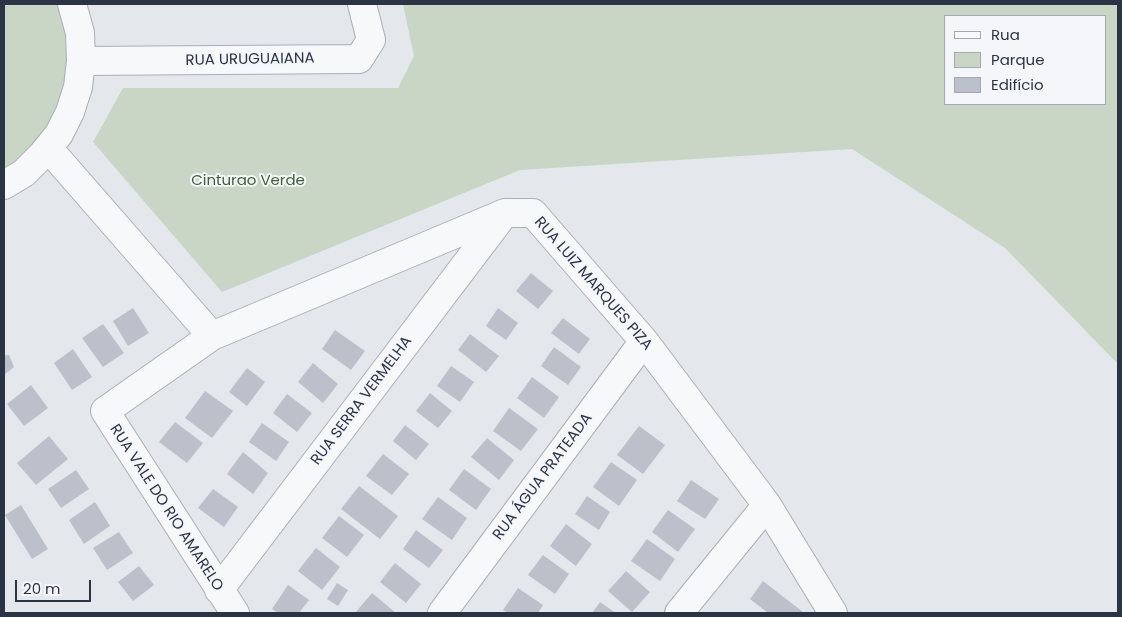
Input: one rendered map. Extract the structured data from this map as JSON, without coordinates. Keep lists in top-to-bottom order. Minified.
{"streets":{"street":["RUA URUGUAIANA","RUA LUIZ MARQUES PIZA","RUA SERRA VERMELHA","RUA ÁGUA PRATEADA","RUA VALE DO RIO AMARELO"]},"crossings":[["RUA LUIZ MARQUES PIZA","RUA SERRA VERMELHA"],["RUA LUIZ MARQUES PIZA","RUA ÁGUA PRATEADA"],["RUA LUIZ MARQUES PIZA","RUA VALE DO RIO AMARELO"],["RUA SERRA VERMELHA","RUA VALE DO RIO AMARELO"]],"parks":["Cinturao Verde"],"legend":["Rua","Parque","Edifício"],"scale_bar":"20 m"}
